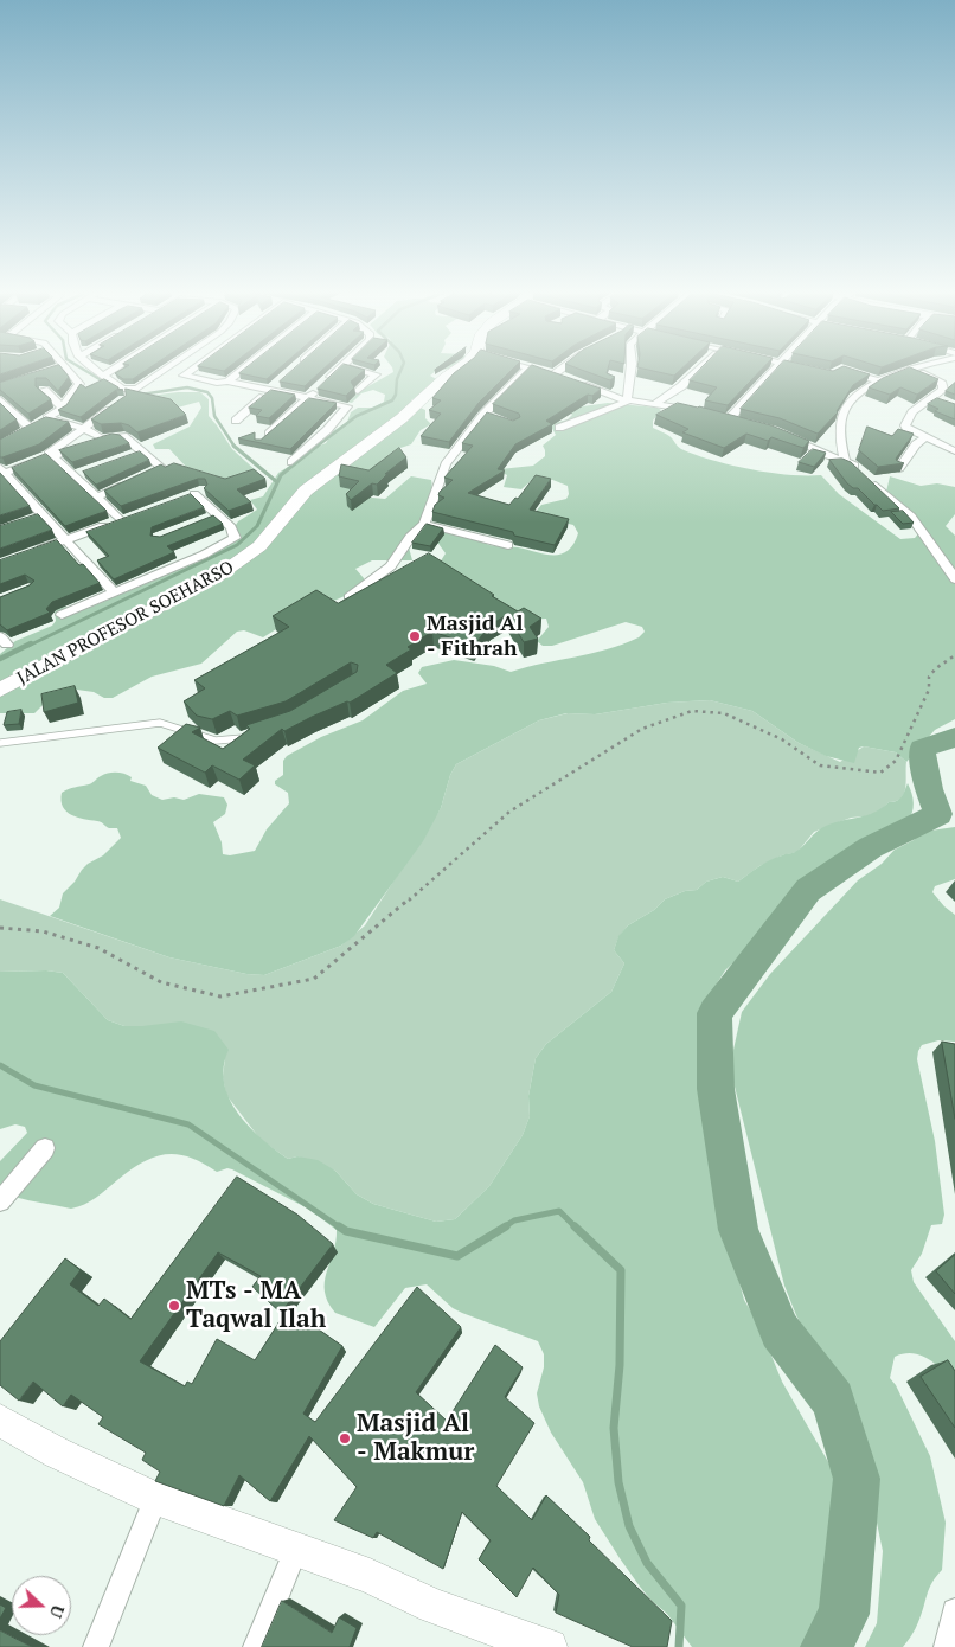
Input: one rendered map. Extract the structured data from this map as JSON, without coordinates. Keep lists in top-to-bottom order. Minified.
{"streets":{"main road":["JALAN PROFESOR SOEHARSO"]},"places":["Masjid Al - Fithrah","MTs - MA Taqwal Ilah","Masjid Al - Makmur"],"north":"right"}
